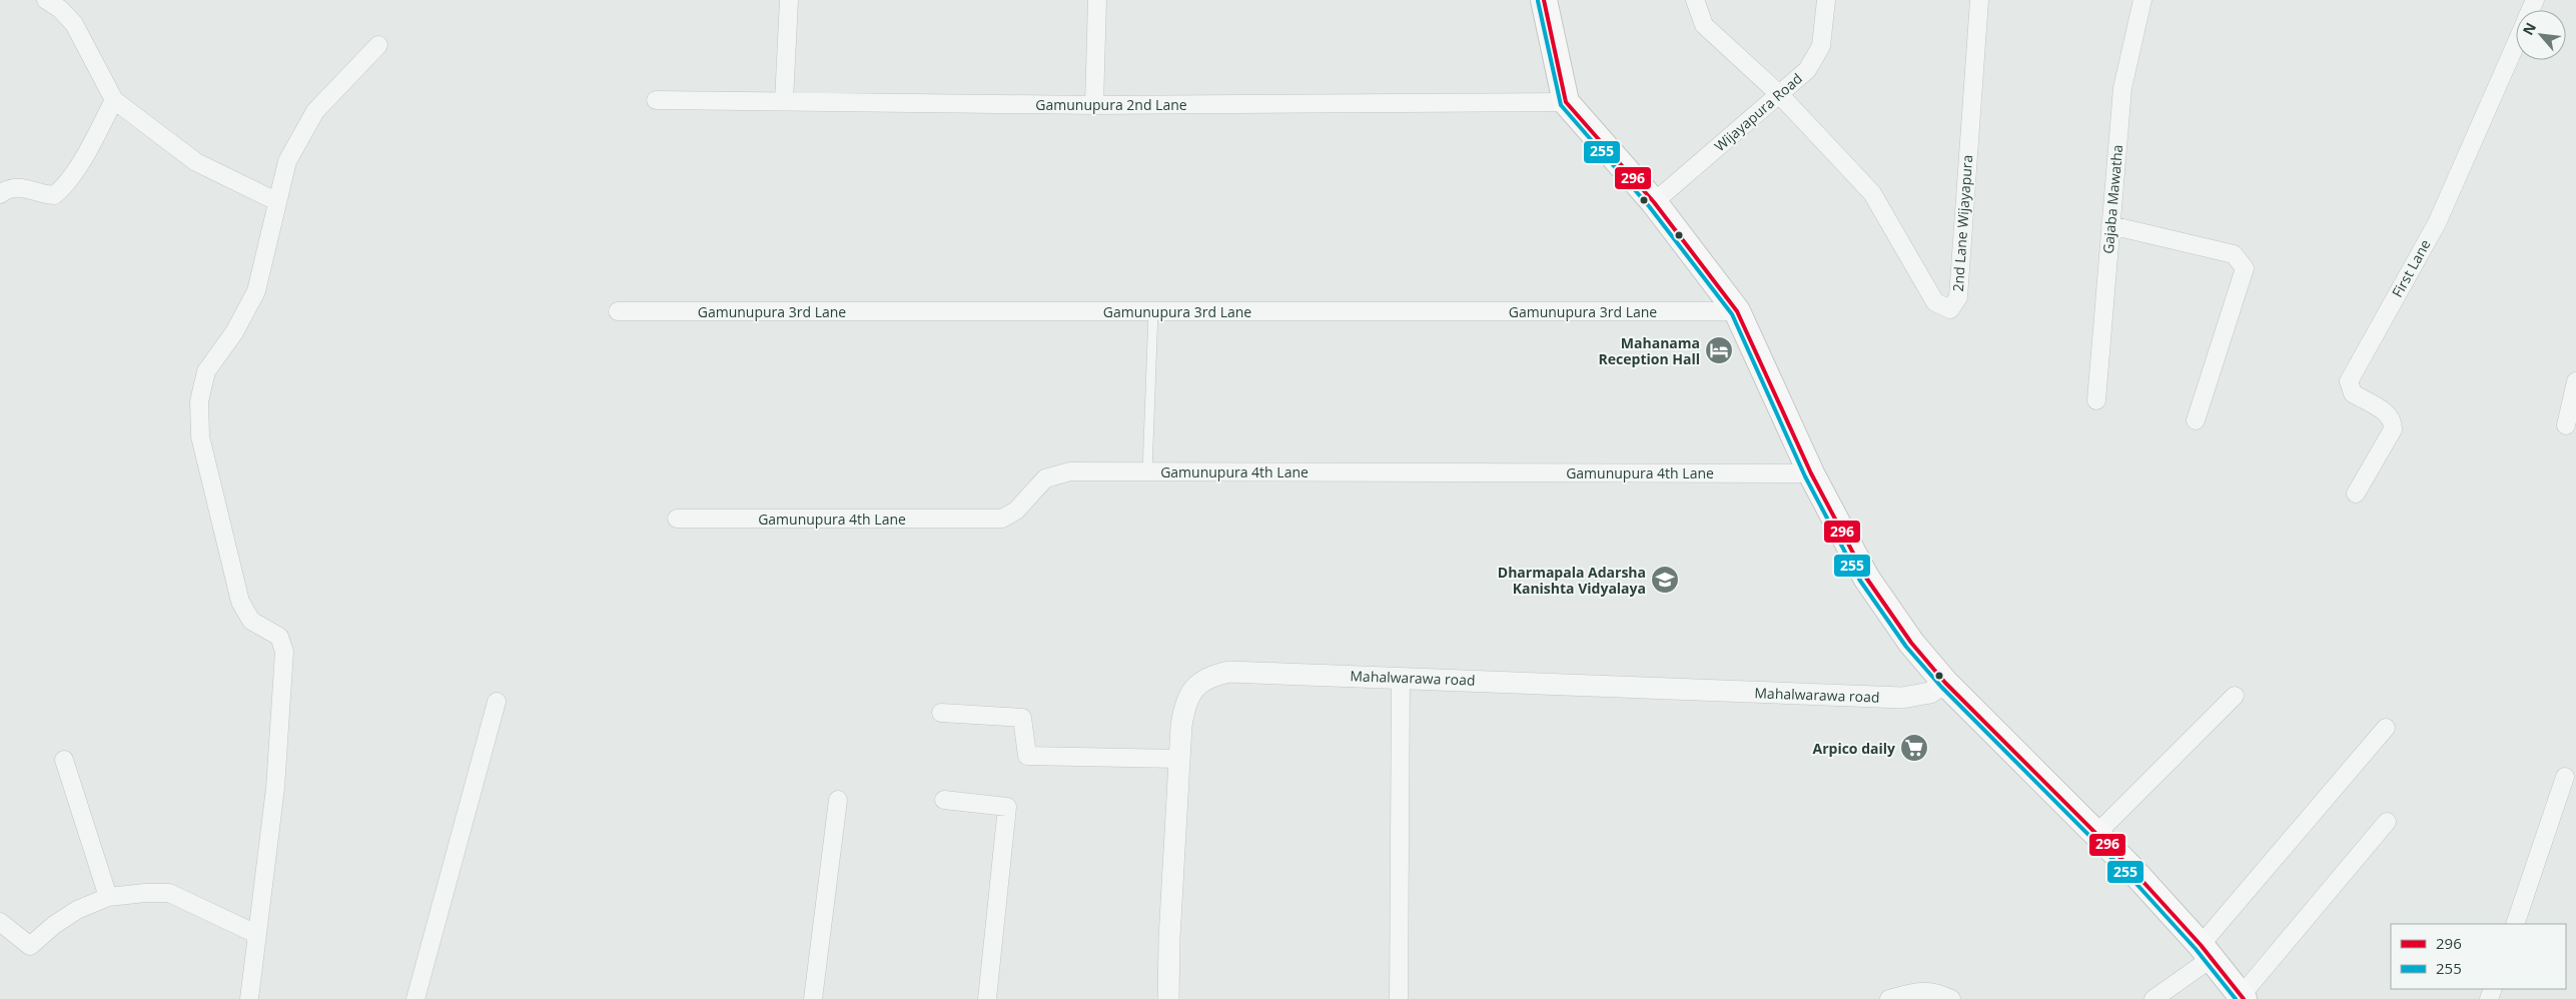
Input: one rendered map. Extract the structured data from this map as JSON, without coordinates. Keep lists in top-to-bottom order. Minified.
{"streets":{"street":["Gamunupura 2nd Lane","Wijayapura Road","Gajaba Mawatha","2nd Lane Wijayapura","First Lane","Gamunupura 3rd Lane","Gamunupura 4th Lane","Mahalwarawa road"]},"crossings":[["Wijayapura Road","2nd Lane Wijayapura"]],"places":{"hotel":["Mahanama Reception Hall"],"school or university":["Dharmapala Adarsha Kanishta Vidyalaya"],"supermarket":["Arpico daily"]},"lines":["transit line 296","transit line 255"],"legend":["296","255"],"north":"top left"}
